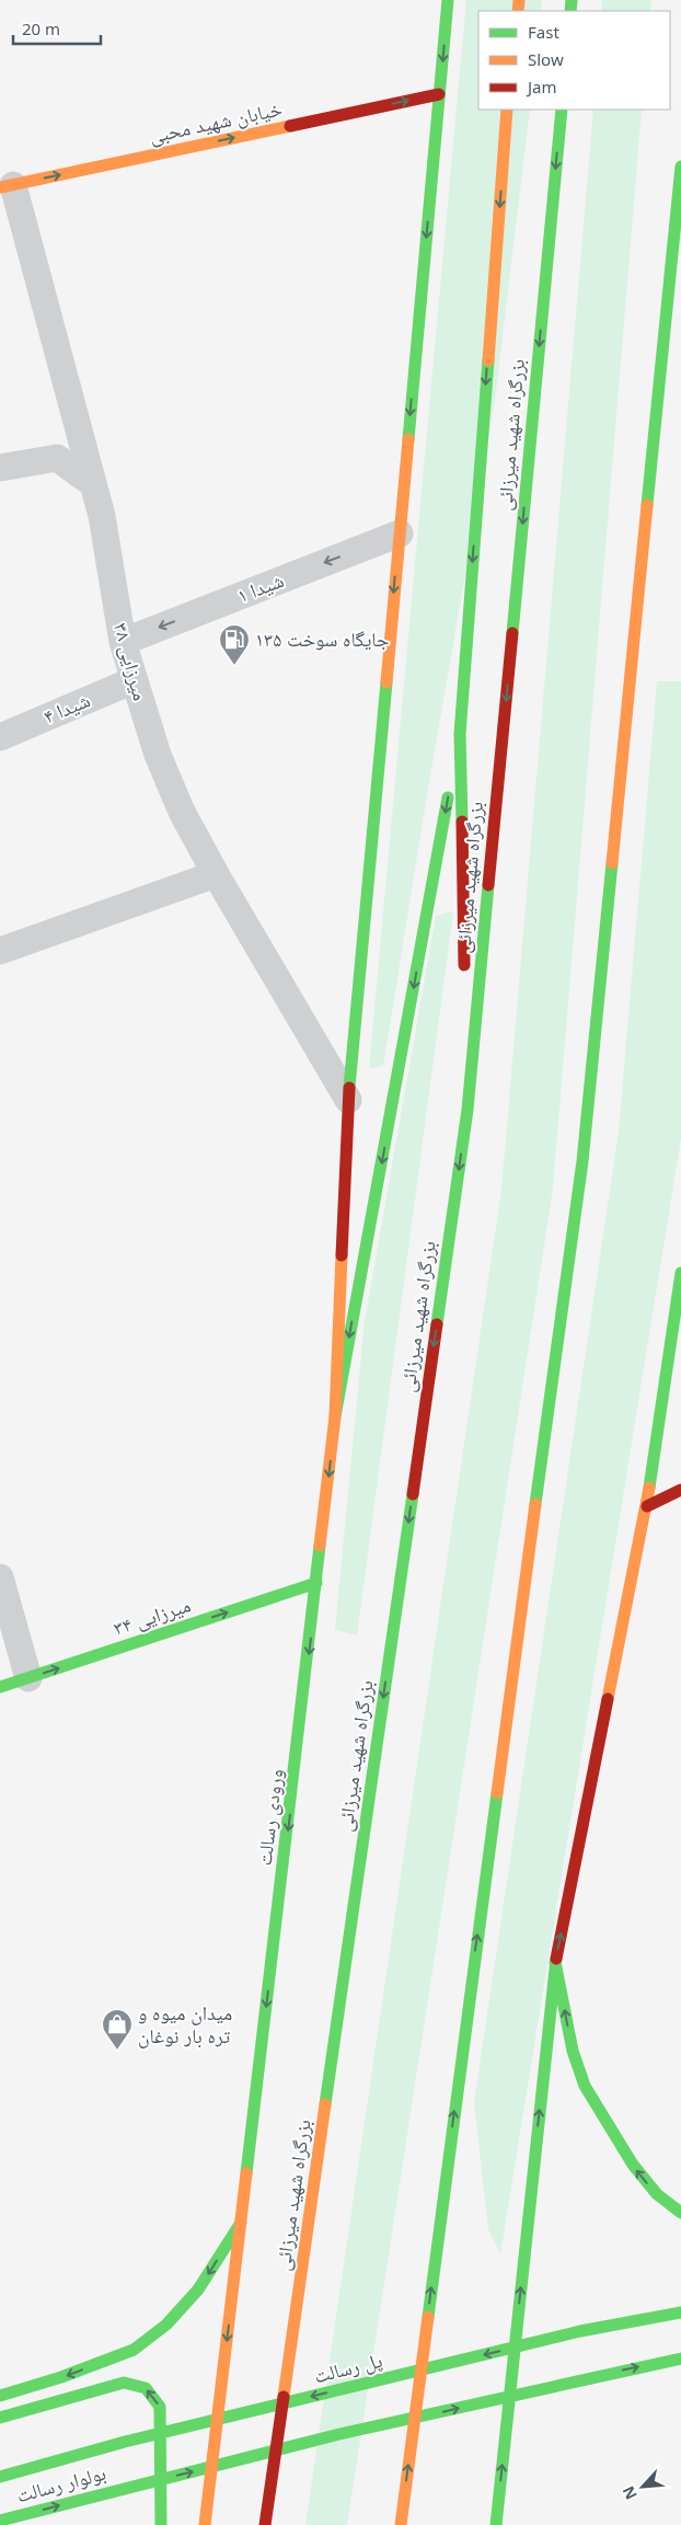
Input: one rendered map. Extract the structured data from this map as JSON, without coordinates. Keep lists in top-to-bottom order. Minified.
{"streets":{"main road":["خیابان شهید محبی","بزرگراه شهید میرزائی","میرزایی ۳۴","ورودی رسالت","پل رسالت","بولوار رسالت"],"street":["شیدا ۱","میرزایی ۳۸","شیدا ۴"]},"crossings":[["خیابان شهید محبی","میرزایی ۳۸"],["شیدا ۱","میرزایی ۳۸"],["میرزایی ۳۸","شیدا ۴"],["میرزایی ۳۴","ورودی رسالت"],["پل رسالت","بولوار رسالت"]],"one_way":["خیابان شهید محبی","شیدا ۱","میرزایی ۳۴","ورودی رسالت","پل رسالت","بولوار رسالت"],"places":{"fuel station":["جایگاه سوخت ۱۳۵"],"shop":["میدان میوه و تره بار نوغان"]},"legend":["Fast","Slow","Jam"],"scale_bar":"20 m","north":"bottom left"}
